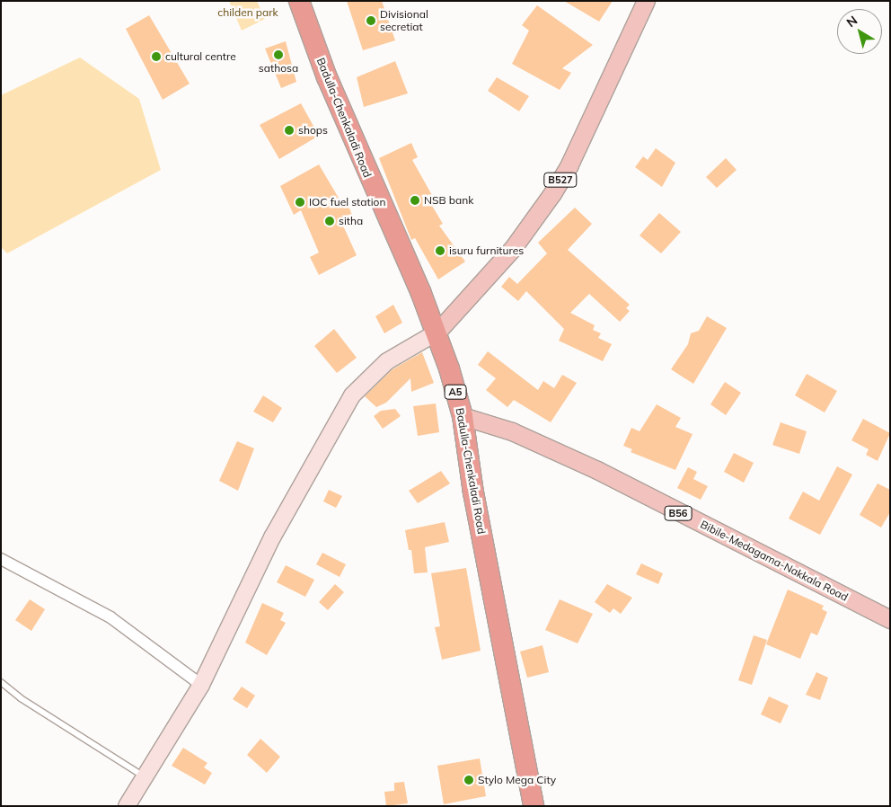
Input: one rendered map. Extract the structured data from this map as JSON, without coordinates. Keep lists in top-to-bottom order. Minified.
{"streets":{"highway":["Badulla-Chenkaladi Road","A5"],"main road":["B527","B56","Bibile-Medagama-Nakkala Road"]},"crossings":[["Badulla-Chenkaladi Road","B527"],["Badulla-Chenkaladi Road","Bibile-Medagama-Nakkala Road"]],"parks":["childen park"],"places":["Divisional secretiat","sathosa","cultural centre","shops","NSB bank","IOC fuel station","sitha","isuru furnitures","Stylo Mega City"],"north":"top left"}
